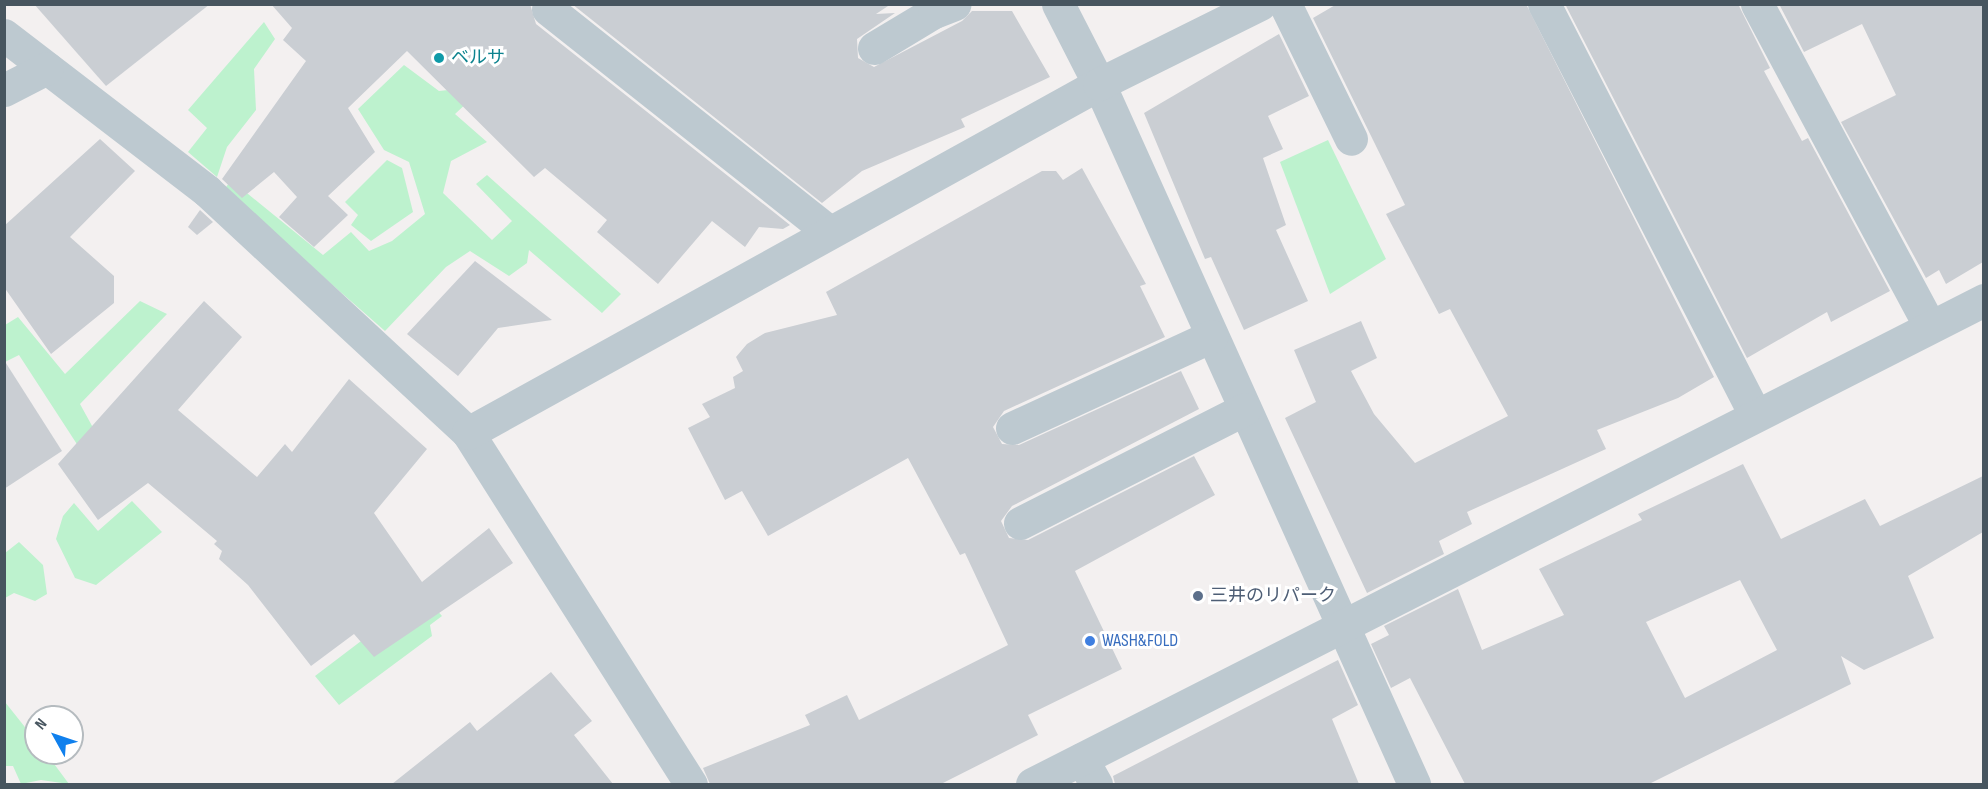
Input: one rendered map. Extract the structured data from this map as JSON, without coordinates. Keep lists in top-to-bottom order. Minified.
{"places":["ベルサ","三井のリパーク","WASH&FOLD"],"north":"top left"}
